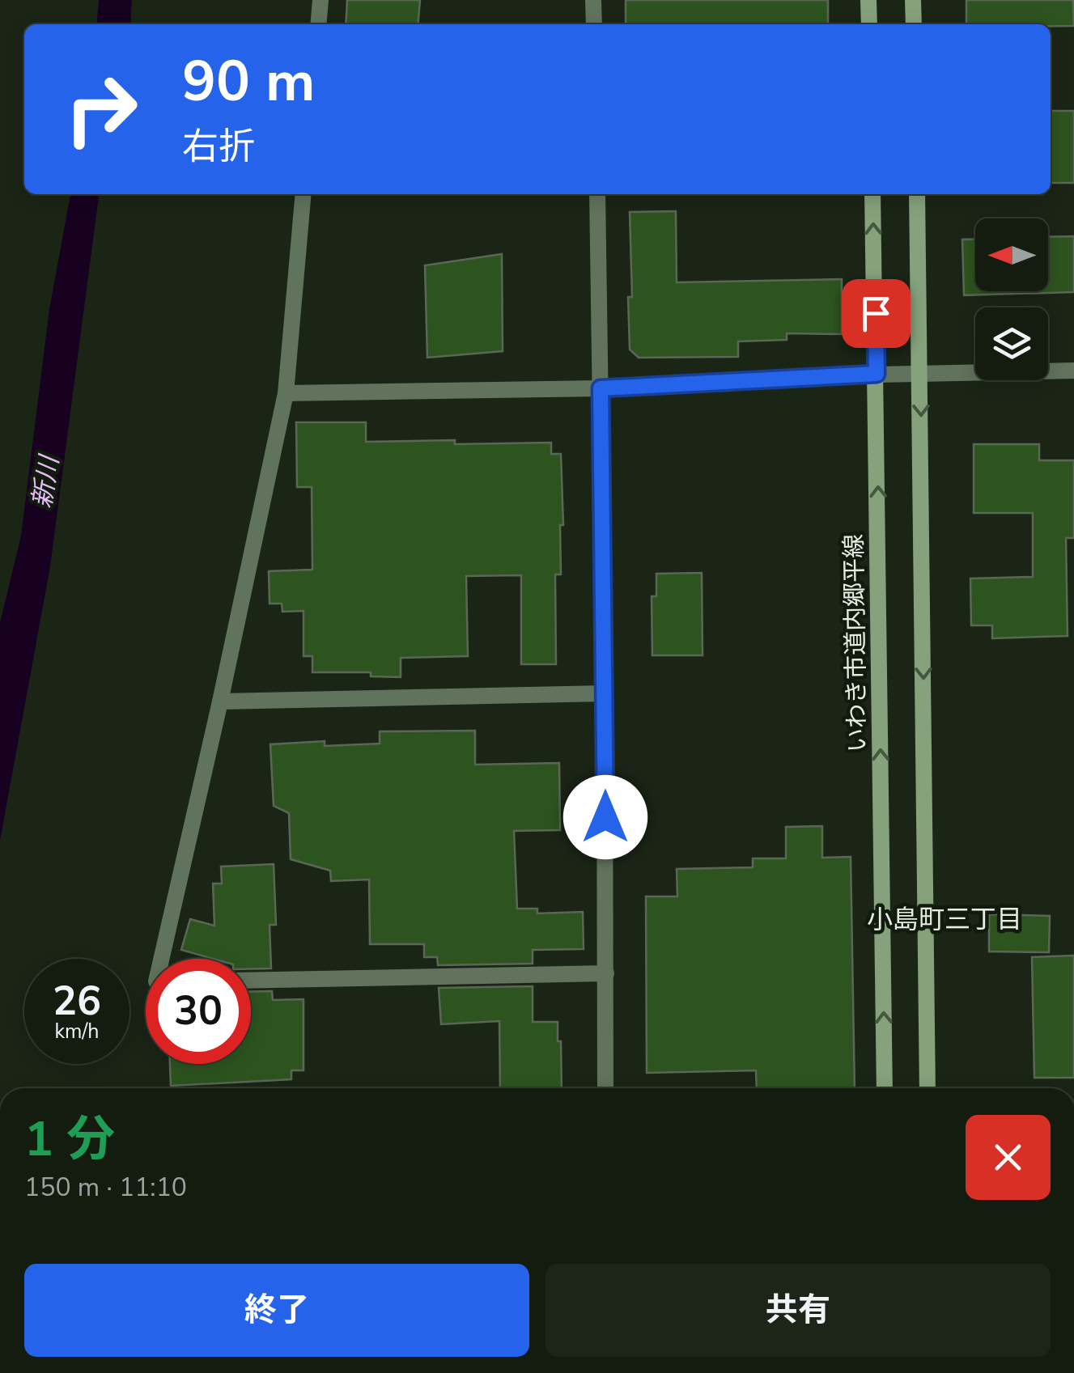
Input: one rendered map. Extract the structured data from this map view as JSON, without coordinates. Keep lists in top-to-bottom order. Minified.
{"streets":{"street":["いわき市道内郷平線"]},"districts":["小島町三丁目"],"water":["新川"],"north":"left","page":{"turn":["90 m","右折"],"speed":"26 km/h","limit":"30","heading":["1 分","150 m · 11:10"],"buttons":["終了","共有"]}}
